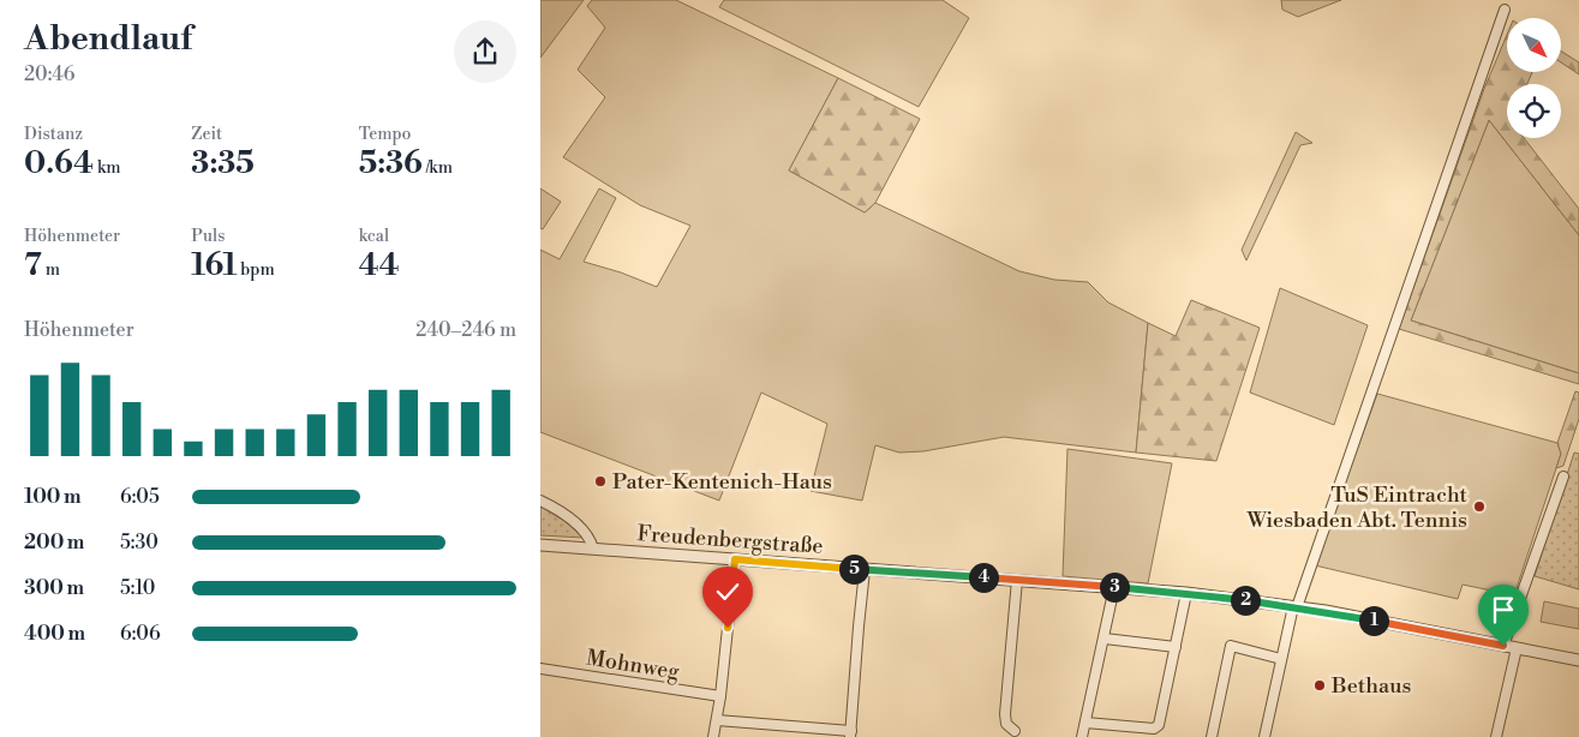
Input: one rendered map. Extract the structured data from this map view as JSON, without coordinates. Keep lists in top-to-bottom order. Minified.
{"streets":{"street":["Freudenbergstraße","Mohnweg"]},"places":["Pater-Kentenich-Haus","TuS Eintracht Wiesbaden Abt. Tennis","Bethaus"],"north":"bottom right","page":{"heading":["Abendlauf","20:46"],"stats":[["Distanz","0.64 km"],["Zeit","3:35"],["Tempo","5:36 /km"],["Höhenmeter","7 m"],["Puls","161 bpm"],["kcal","44"]],"chart":["Höhenmeter","240–246 m"],"list":[{"name":"100 m","note":"6:05"},{"name":"200 m","note":"5:30"},{"name":"300 m","note":"5:10"},{"name":"400 m","note":"6:06"}],"pins":["5","4","3","2","1"]}}
